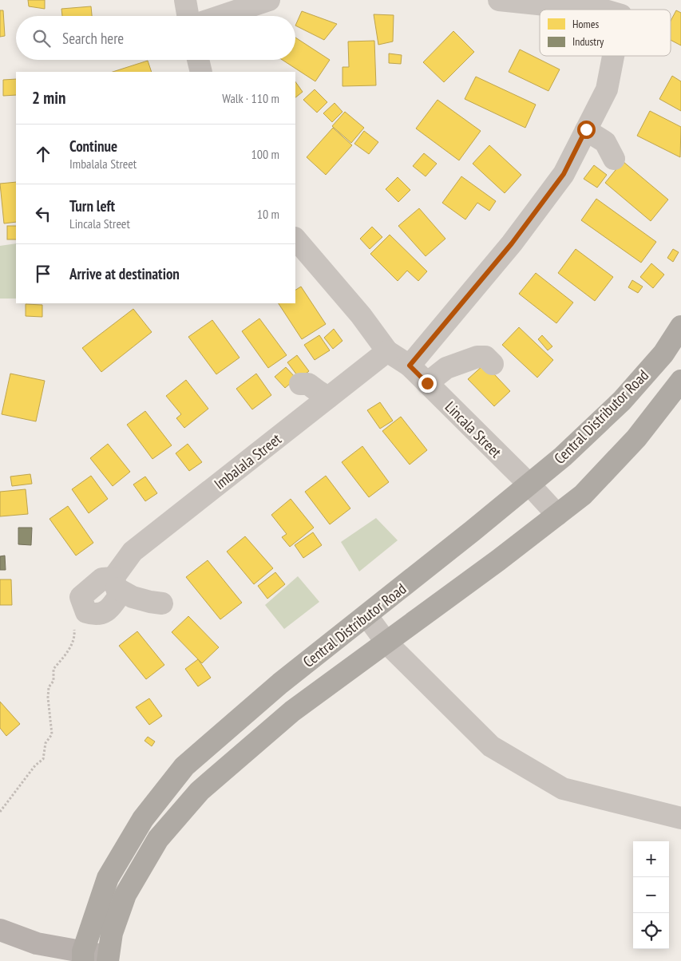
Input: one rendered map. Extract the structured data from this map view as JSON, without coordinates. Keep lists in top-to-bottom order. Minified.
{"streets":{"highway":["Central Distributor Road"],"street":["Lincala Street","Imbalala Street"]},"crossings":[["Central Distributor Road","Lincala Street"],["Lincala Street","Imbalala Street"]],"legend":["Homes","Industry"],"page":{"search":"Search here","heading":["2 min","Walk · 110 m"],"list":[["Continue","Imbalala Street","100 m"],["Turn left","Lincala Street","10 m"],"Arrive at destination"],"map_buttons":["+","−"]}}
